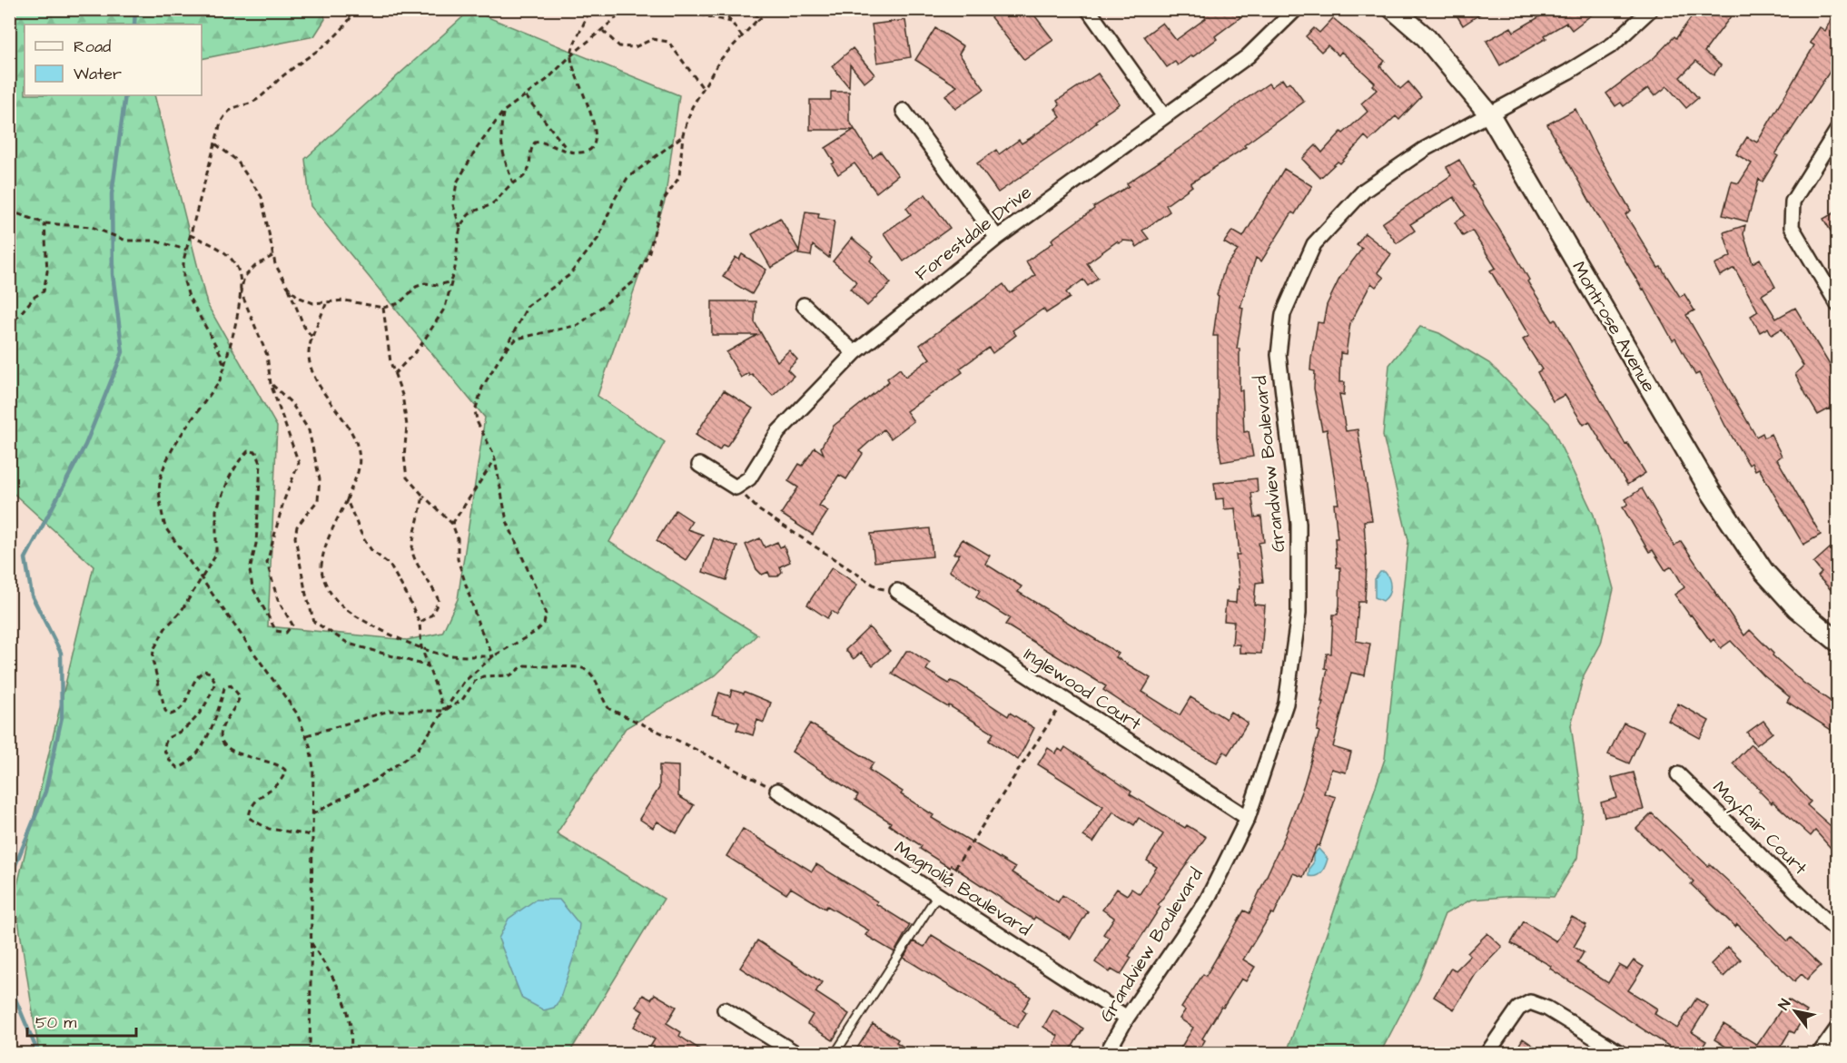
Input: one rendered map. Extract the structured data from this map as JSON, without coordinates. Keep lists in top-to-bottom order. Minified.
{"streets":{"street":["Forestdale Drive","Montrose Avenue","Grandview Boulevard","Inglewood Court","Mayfair Court","Magnolia Boulevard"]},"crossings":[["Montrose Avenue","Grandview Boulevard"],["Grandview Boulevard","Inglewood Court"],["Grandview Boulevard","Magnolia Boulevard"]],"legend":["Road","Water"],"scale_bar":"50 m","north":"top left"}
